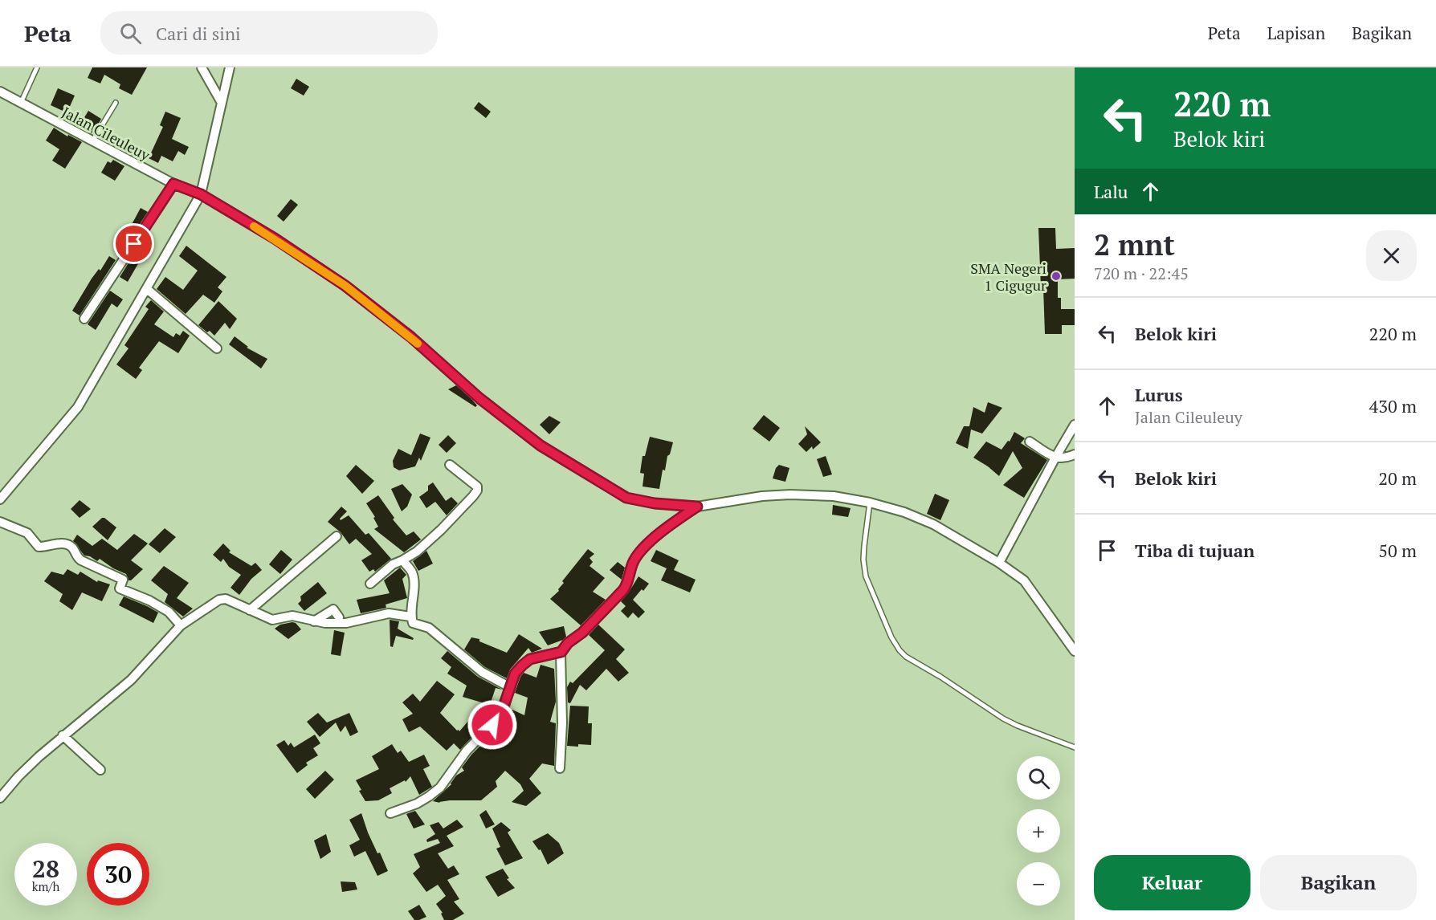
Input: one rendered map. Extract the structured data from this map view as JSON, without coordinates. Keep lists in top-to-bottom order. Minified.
{"streets":{"street":["Jalan Cileuleuy"]},"places":["SMA Negeri 1 Cigugur"],"page":{"header":"Peta","search":"Cari di sini","nav":["Peta","Lapisan","Bagikan"],"turn":["220 m","Belok kiri"],"then":"Lalu","heading":["2 mnt","720 m · 22:45"],"list":[{"name":"Belok kiri","value":"220 m"},{"name":"Lurus","note":"Jalan Cileuleuy","value":"430 m"},{"name":"Belok kiri","value":"20 m"},{"name":"Tiba di tujuan","value":"50 m"}],"map_buttons":["+","−"],"speed":"28 km/h","limit":"30","buttons":["Keluar","Bagikan"]}}
